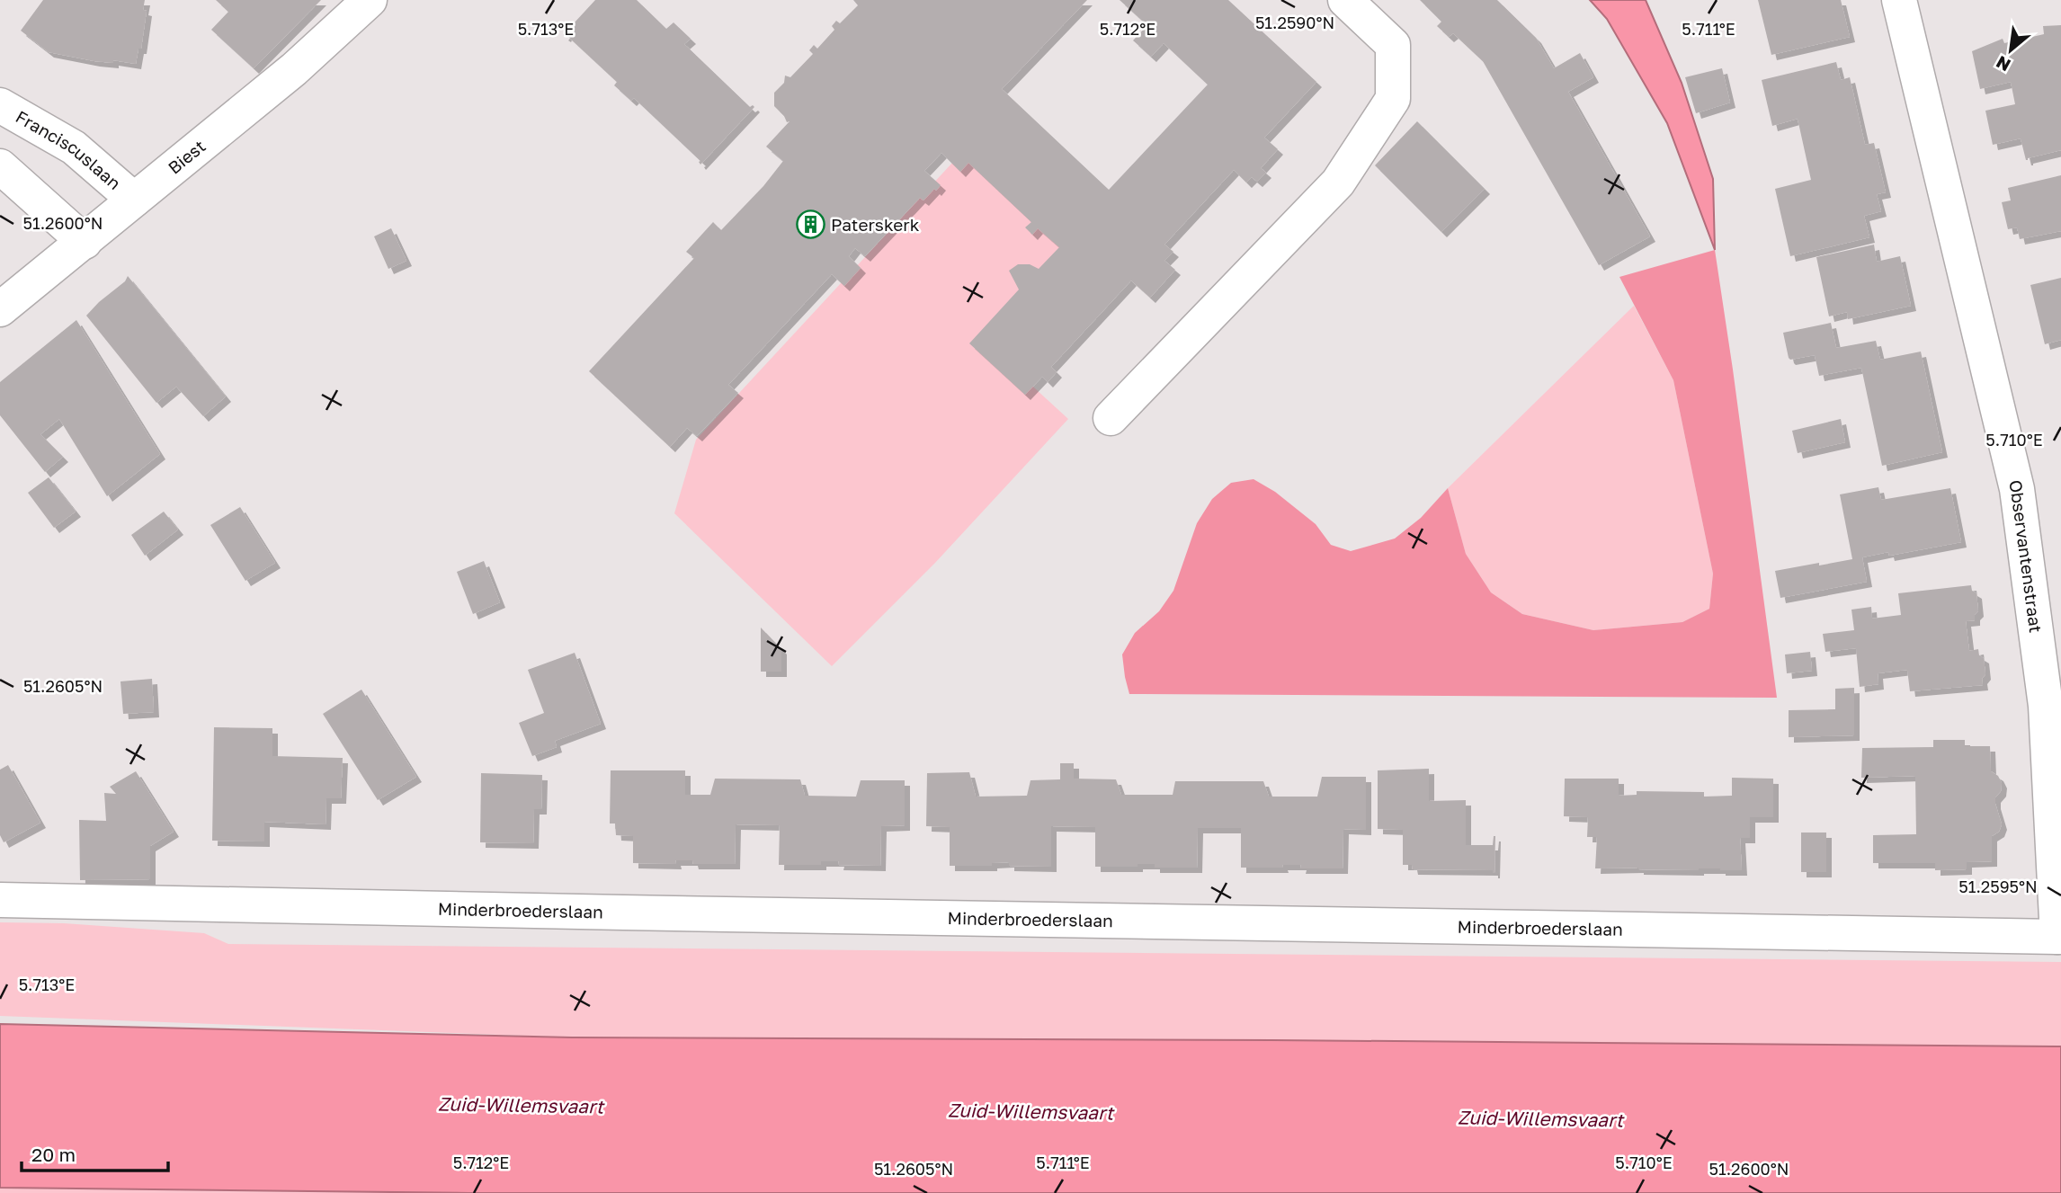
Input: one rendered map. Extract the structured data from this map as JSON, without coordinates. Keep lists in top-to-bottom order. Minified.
{"streets":{"street":["Franciscuslaan","Biest","Observantenstraat","Minderbroederslaan"]},"crossings":[["Franciscuslaan","Biest"],["Observantenstraat","Minderbroederslaan"]],"water":["Zuid-Willemsvaart"],"places":{"building":["Paterskerk"]},"scale_bar":"20 m","north":"bottom left","coordinates":["51.2590°N","5.713°E","5.712°E","5.711°E","51.2600°N","5.710°E","51.2605°N","51.2595°N"]}
